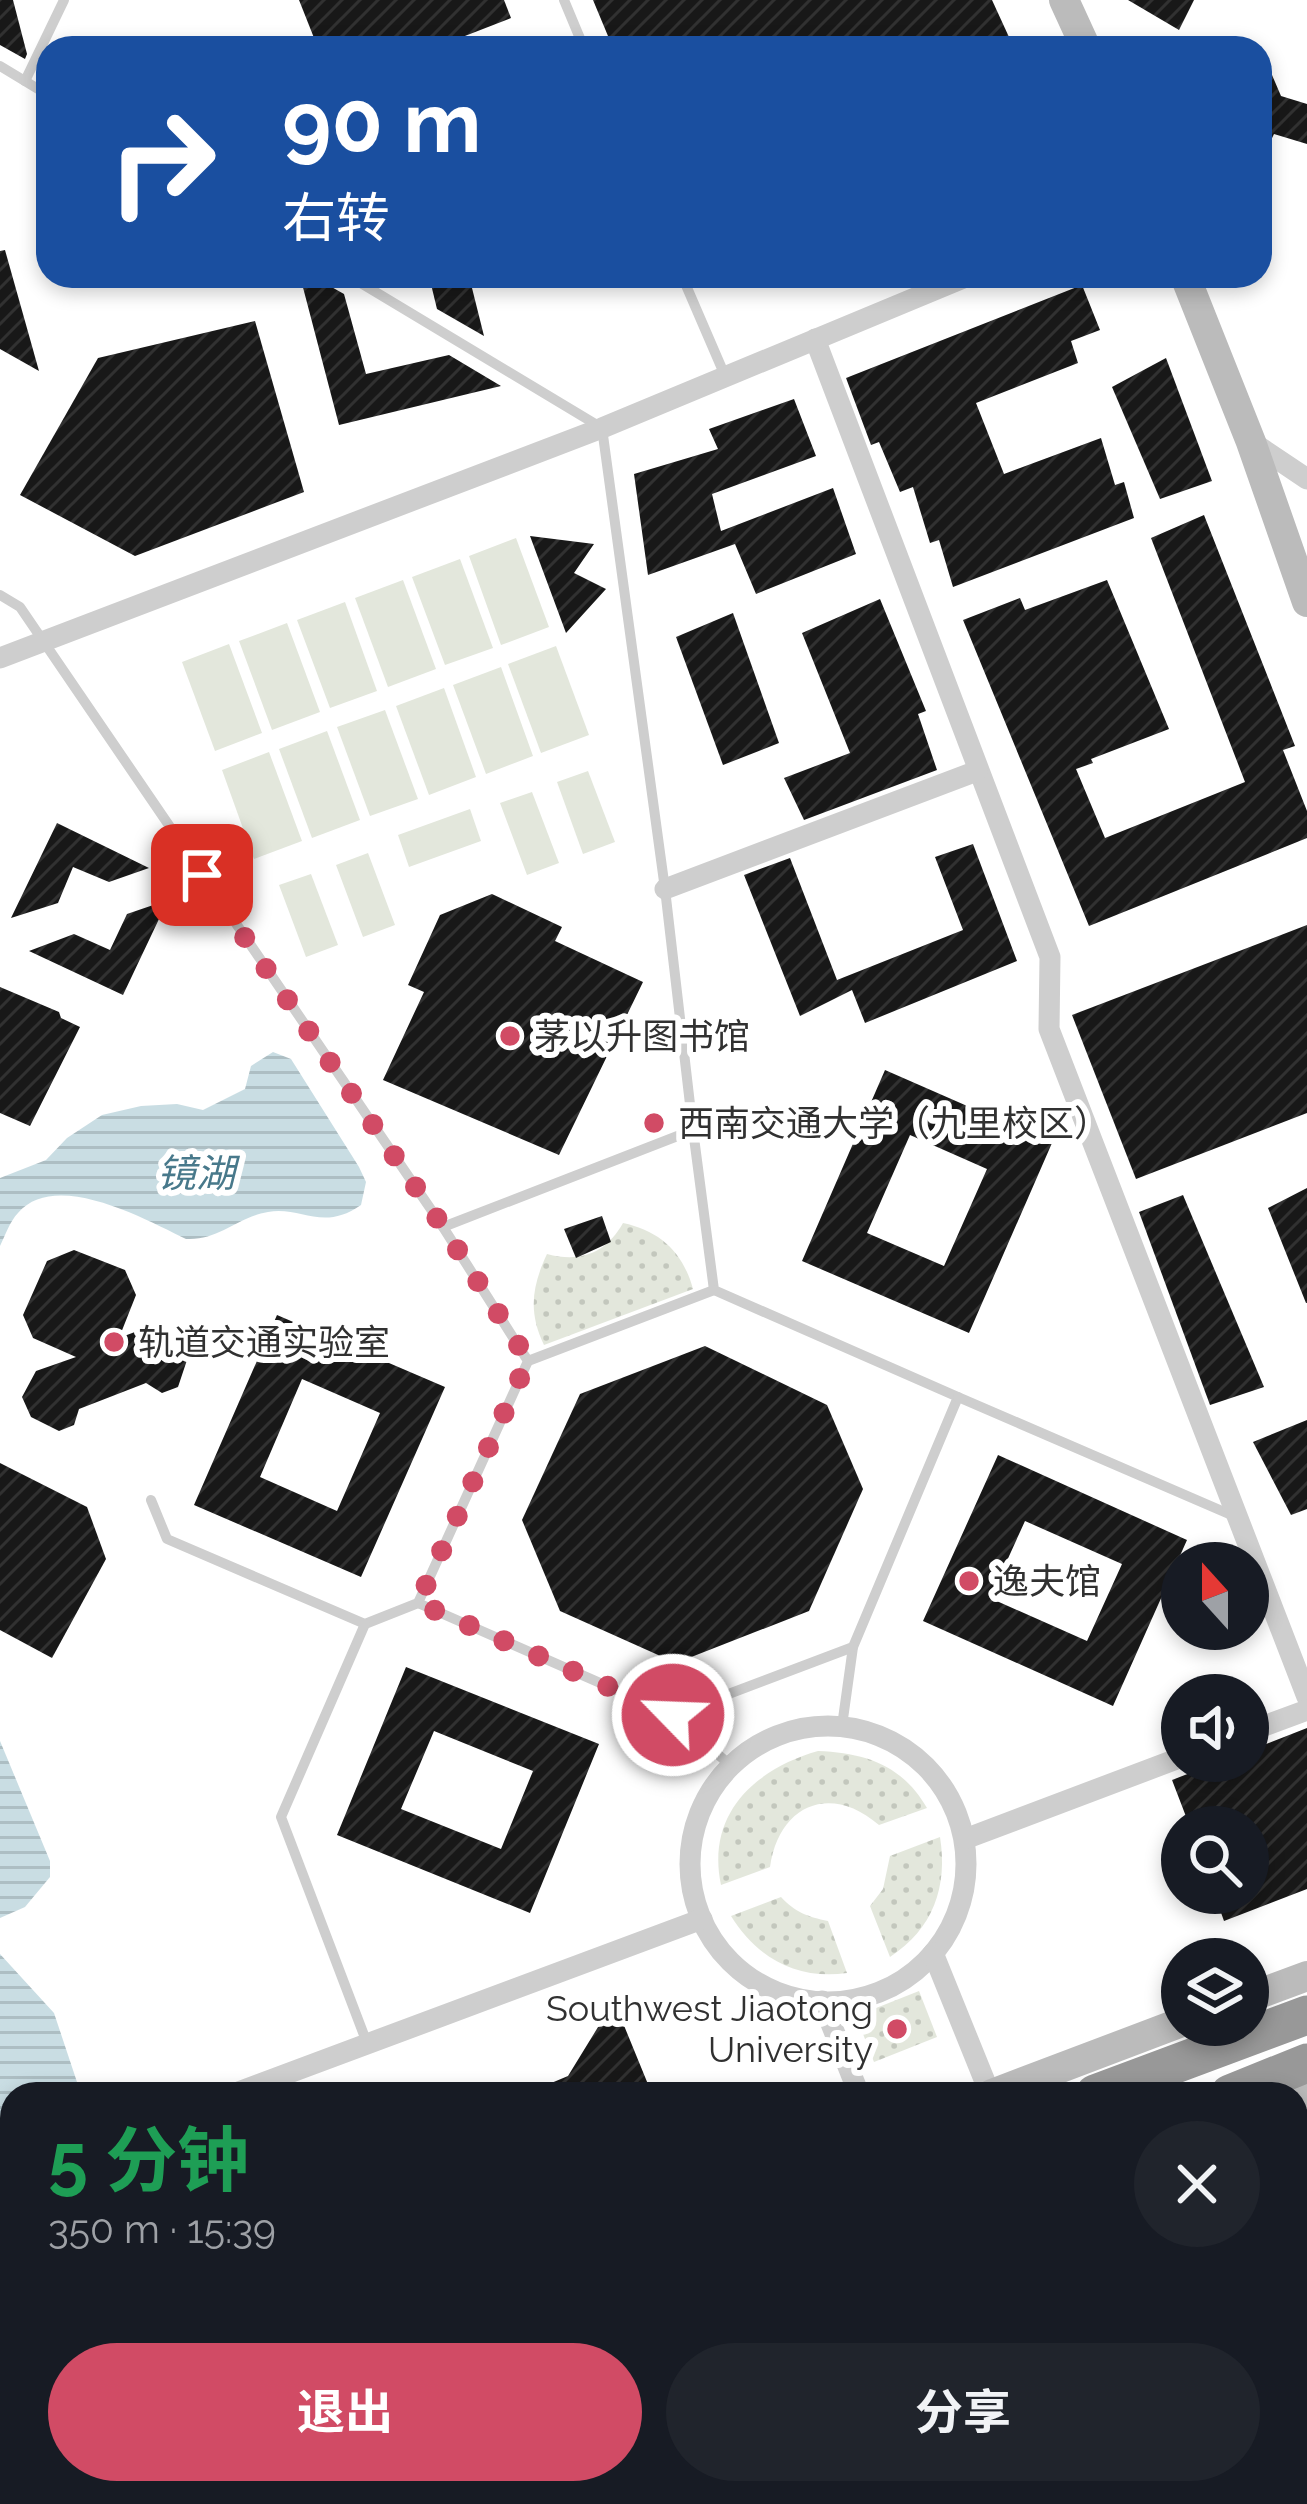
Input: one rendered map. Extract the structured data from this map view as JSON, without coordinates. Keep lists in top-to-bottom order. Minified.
{"water":["镜湖"],"places":["茅以升图书馆","西南交通大学（九里校区）","轨道交通实验室","逸夫馆","Southwest Jiaotong University"],"north":"top","page":{"turn":["90 m","右转"],"heading":["5 分钟","350 m · 15:39"],"buttons":["退出","分享"]}}
